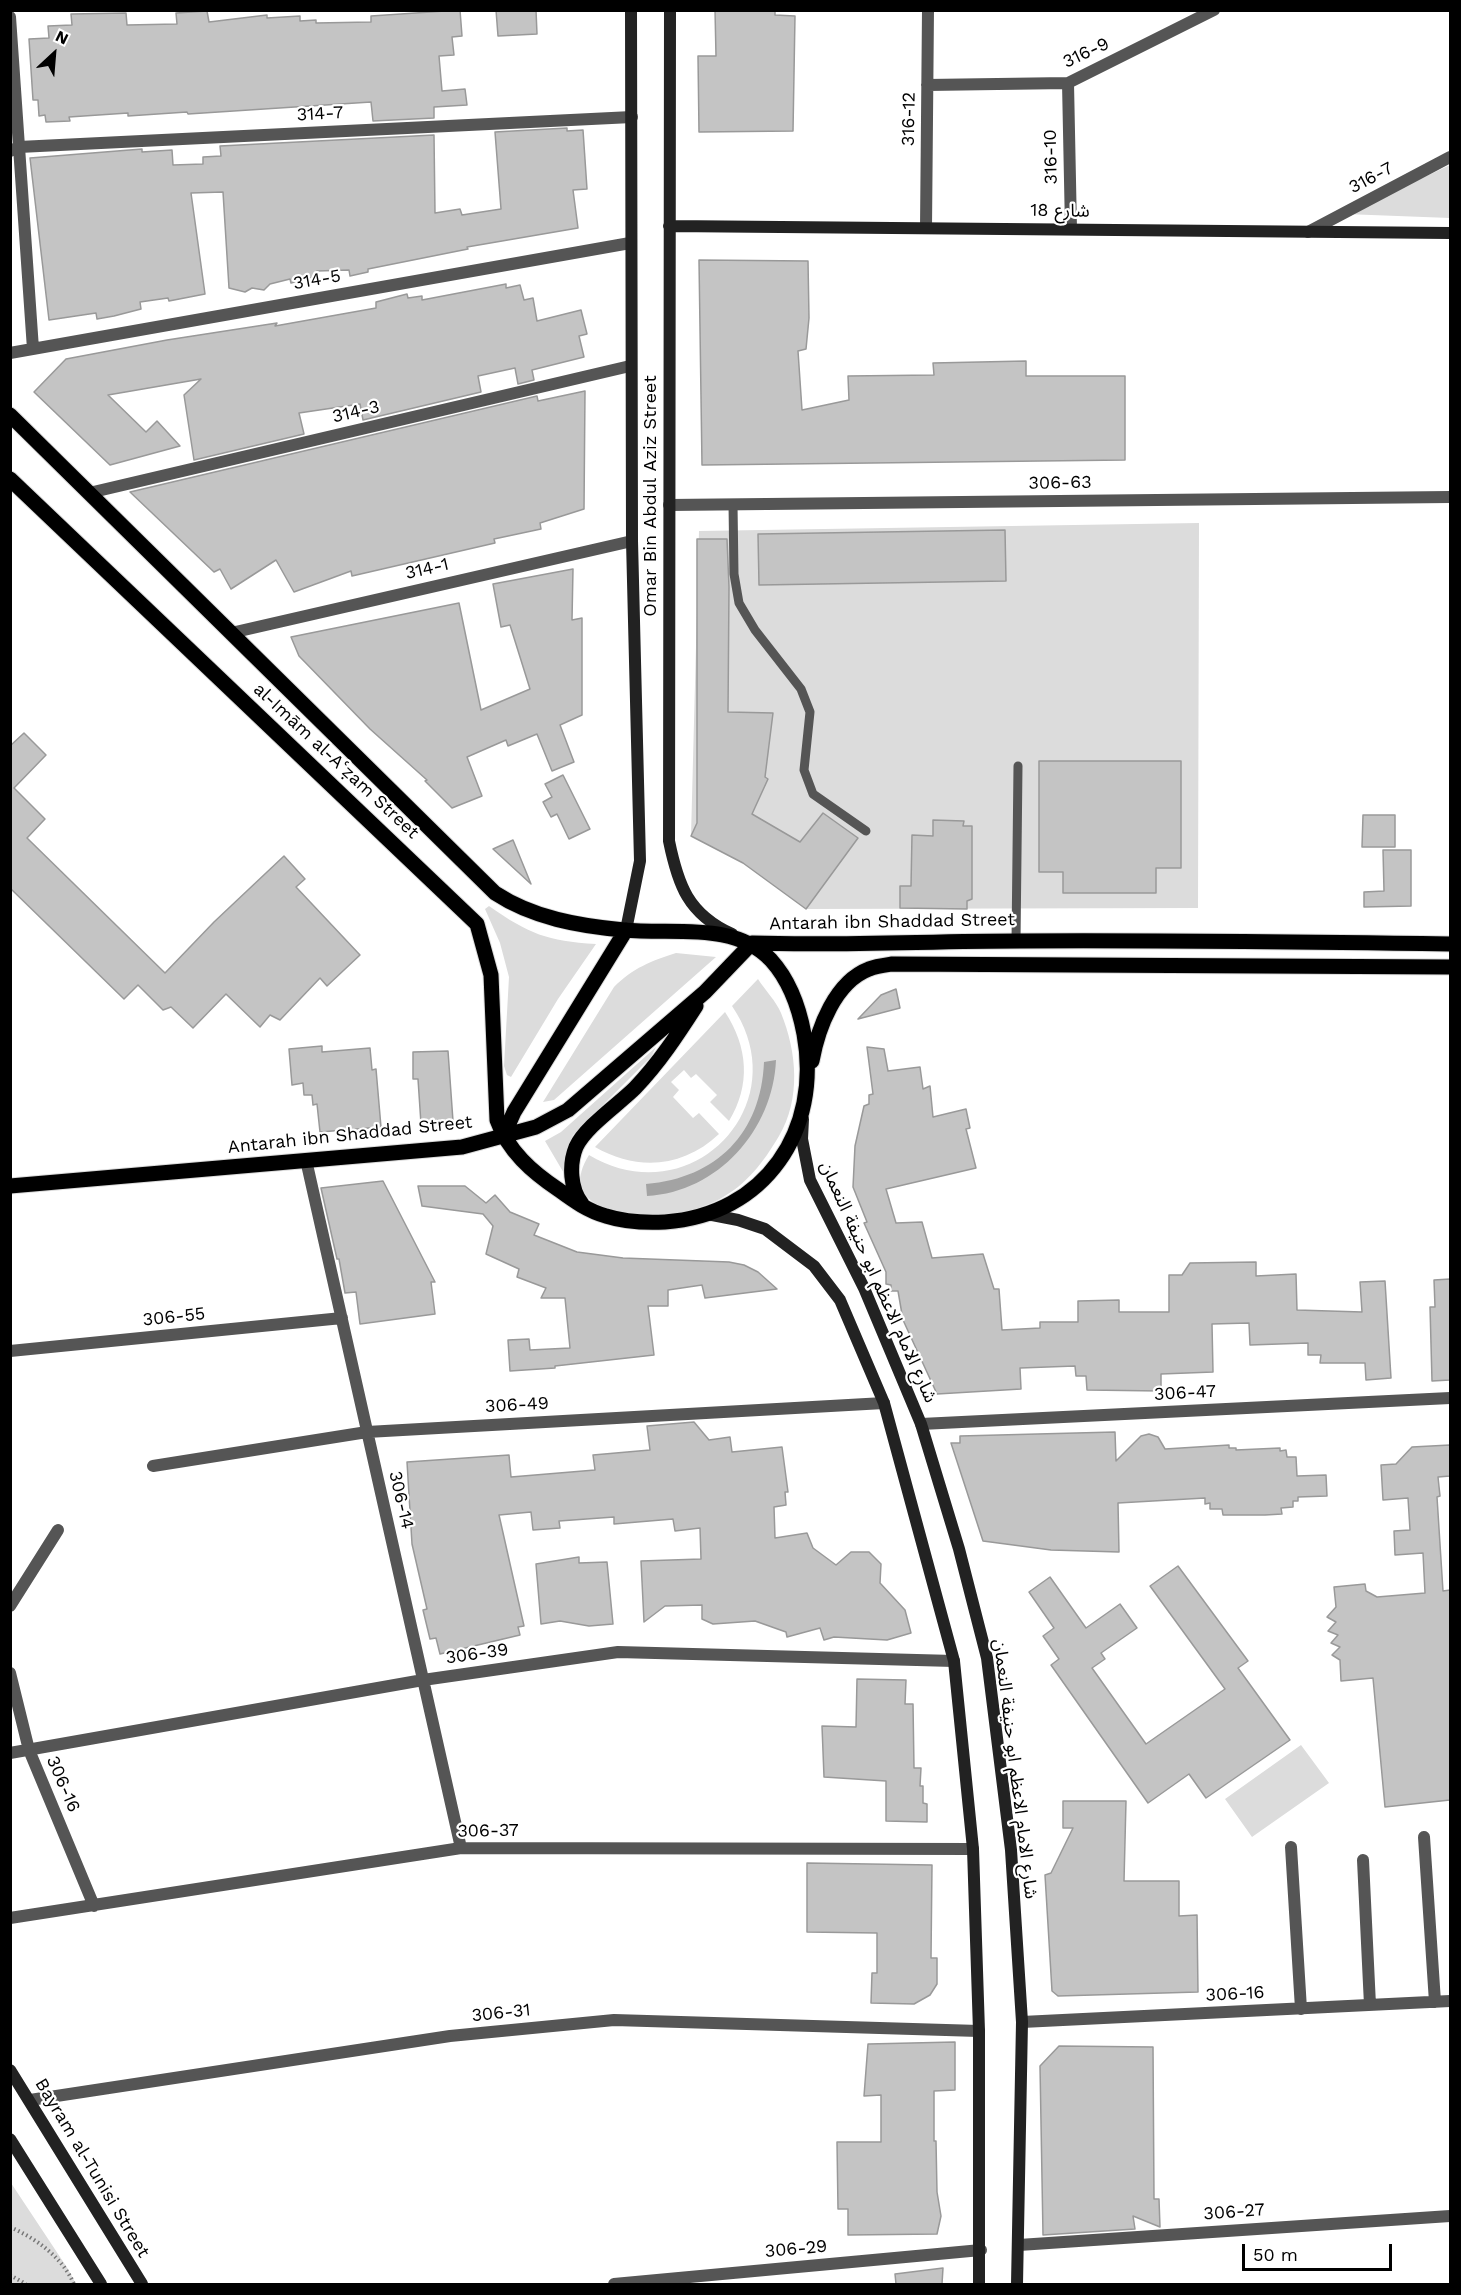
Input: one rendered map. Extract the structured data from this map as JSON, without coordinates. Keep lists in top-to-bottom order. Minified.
{"streets":{"main road":["al-Imām al-Aʿẓam Street","Antarah ibn Shaddad Street"],"street":["316-9","314-7","316-12","316-10","316-7","شارع 18","314-5","314-3","306-63","Omar Bin Abdul Aziz Street","314-1","شارع الامام الاعظم ابو حنيفة النعمان","306-55","306-47","306-49","306-14","306-39","306-16","306-37","306-31","Bayram al-Tunisi Street","306-27","306-29"]},"crossings":[["316-9","316-12"],["316-9","316-10"],["314-7","Omar Bin Abdul Aziz Street"],["316-12","شارع 18"],["316-10","شارع 18"],["316-7","شارع 18"],["شارع 18","Omar Bin Abdul Aziz Street"],["314-5","Omar Bin Abdul Aziz Street"],["314-3","Omar Bin Abdul Aziz Street"],["314-3","al-Imām al-Aʿẓam Street"],["306-63","Omar Bin Abdul Aziz Street"],["Omar Bin Abdul Aziz Street","314-1"],["Omar Bin Abdul Aziz Street","al-Imām al-Aʿẓam Street"],["Omar Bin Abdul Aziz Street","Antarah ibn Shaddad Street"],["314-1","al-Imām al-Aʿẓam Street"],["al-Imām al-Aʿẓam Street","Antarah ibn Shaddad Street"],["Antarah ibn Shaddad Street","306-14"],["شارع الامام الاعظم ابو حنيفة النعمان","306-47"],["شارع الامام الاعظم ابو حنيفة النعمان","306-16"],["شارع الامام الاعظم ابو حنيفة النعمان","306-27"],["306-55","306-14"],["306-49","306-14"],["306-14","306-39"],["306-14","306-37"],["306-39","306-16"],["306-16","306-37"],["306-31","Bayram al-Tunisi Street"]],"scale_bar":"50 m","north":"top right"}
